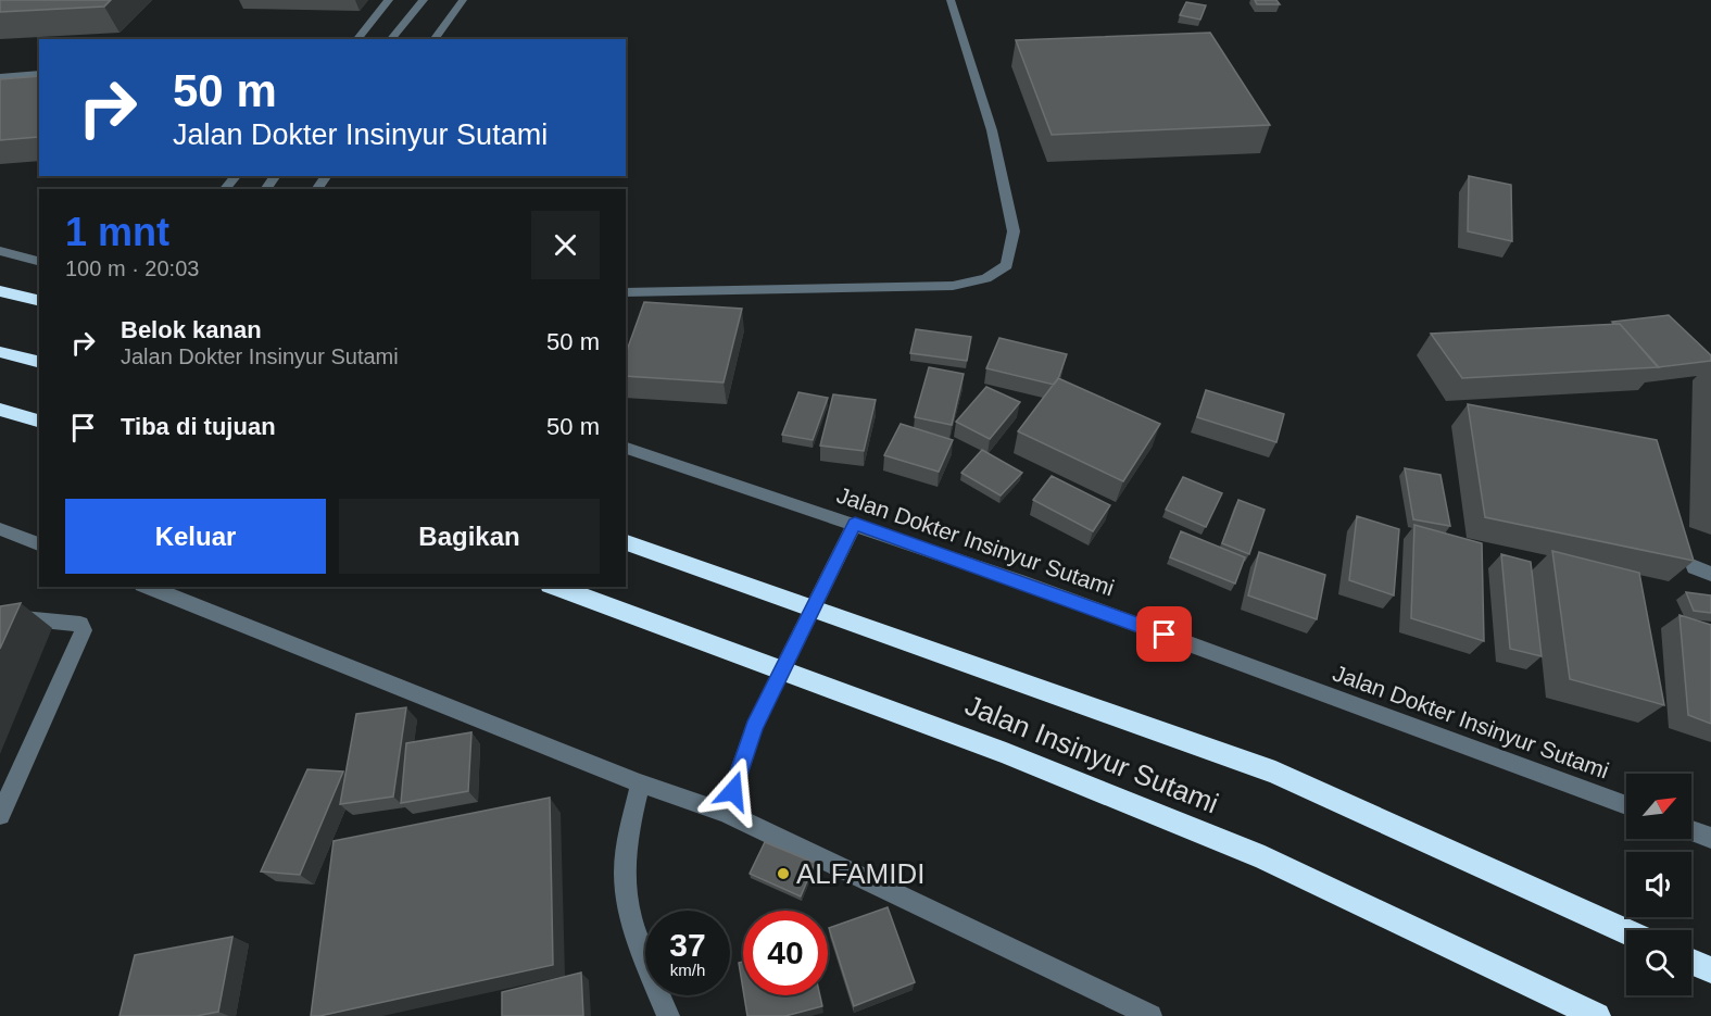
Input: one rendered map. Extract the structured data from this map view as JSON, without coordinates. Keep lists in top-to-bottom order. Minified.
{"streets":{"highway":["Jalan Insinyur Sutami"],"street":["Jalan Dokter Insinyur Sutami"]},"places":["ALFAMIDI"],"north":"top right","page":{"turn":["50 m","Jalan Dokter Insinyur Sutami"],"heading":["1 mnt","100 m · 20:03"],"list":[{"name":"Belok kanan","note":"Jalan Dokter Insinyur Sutami","value":"50 m"},{"name":"Tiba di tujuan","value":"50 m"}],"buttons":["Keluar","Bagikan"],"speed":"37 km/h","limit":"40"}}
